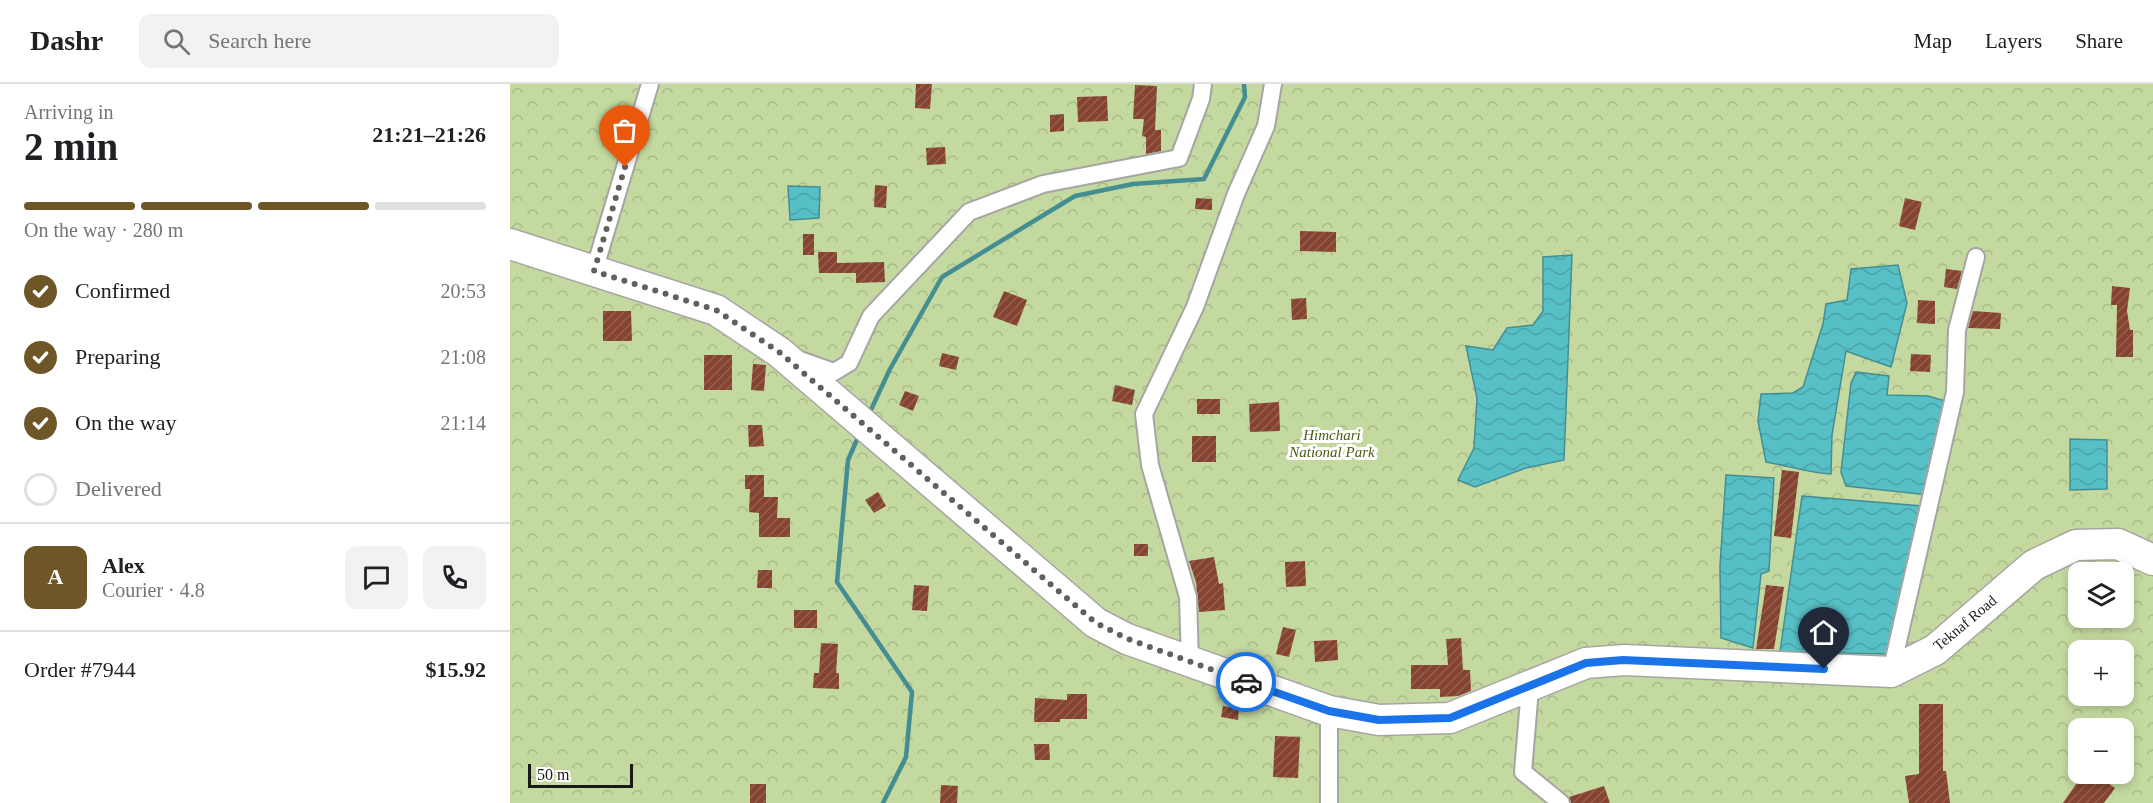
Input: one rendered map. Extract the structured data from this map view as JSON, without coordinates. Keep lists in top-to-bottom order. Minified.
{"streets":{"highway":["Teknaf Road"]},"parks":["Himchari National Park"],"scale_bar":"50 m","page":{"header":"Dashr","search":"Search here","nav":["Map","Layers","Share"],"heading":["2 min","Arriving in","21:21–21:26"],"panel":["Alex","Courier · 4.8","Order #7944","$15.92"],"bar":"On the way · 280 m","list":[["Confirmed","20:53"],["Preparing","21:08"],["On the way","21:14"],"Delivered"],"round":"A","map_buttons":["+","−"],"scale":"50 m"}}
